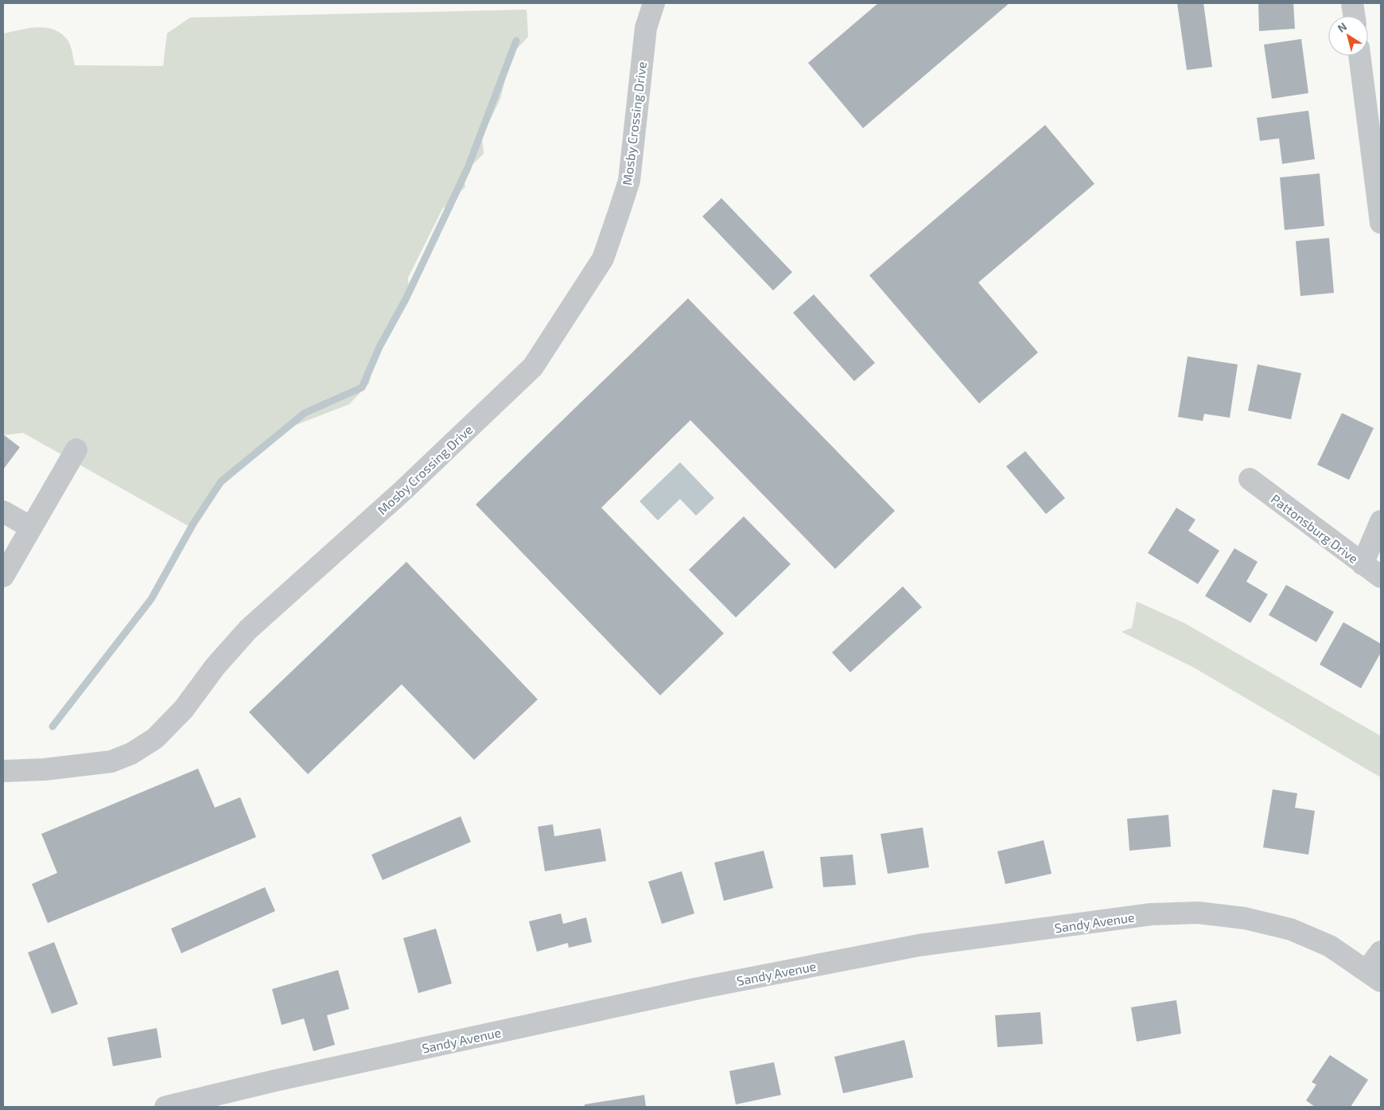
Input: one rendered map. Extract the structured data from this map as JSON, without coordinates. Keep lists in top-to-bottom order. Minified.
{"streets":{"street":["Mosby Crossing Drive","Pattonsburg Drive","Sandy Avenue"]},"north":"top left"}
